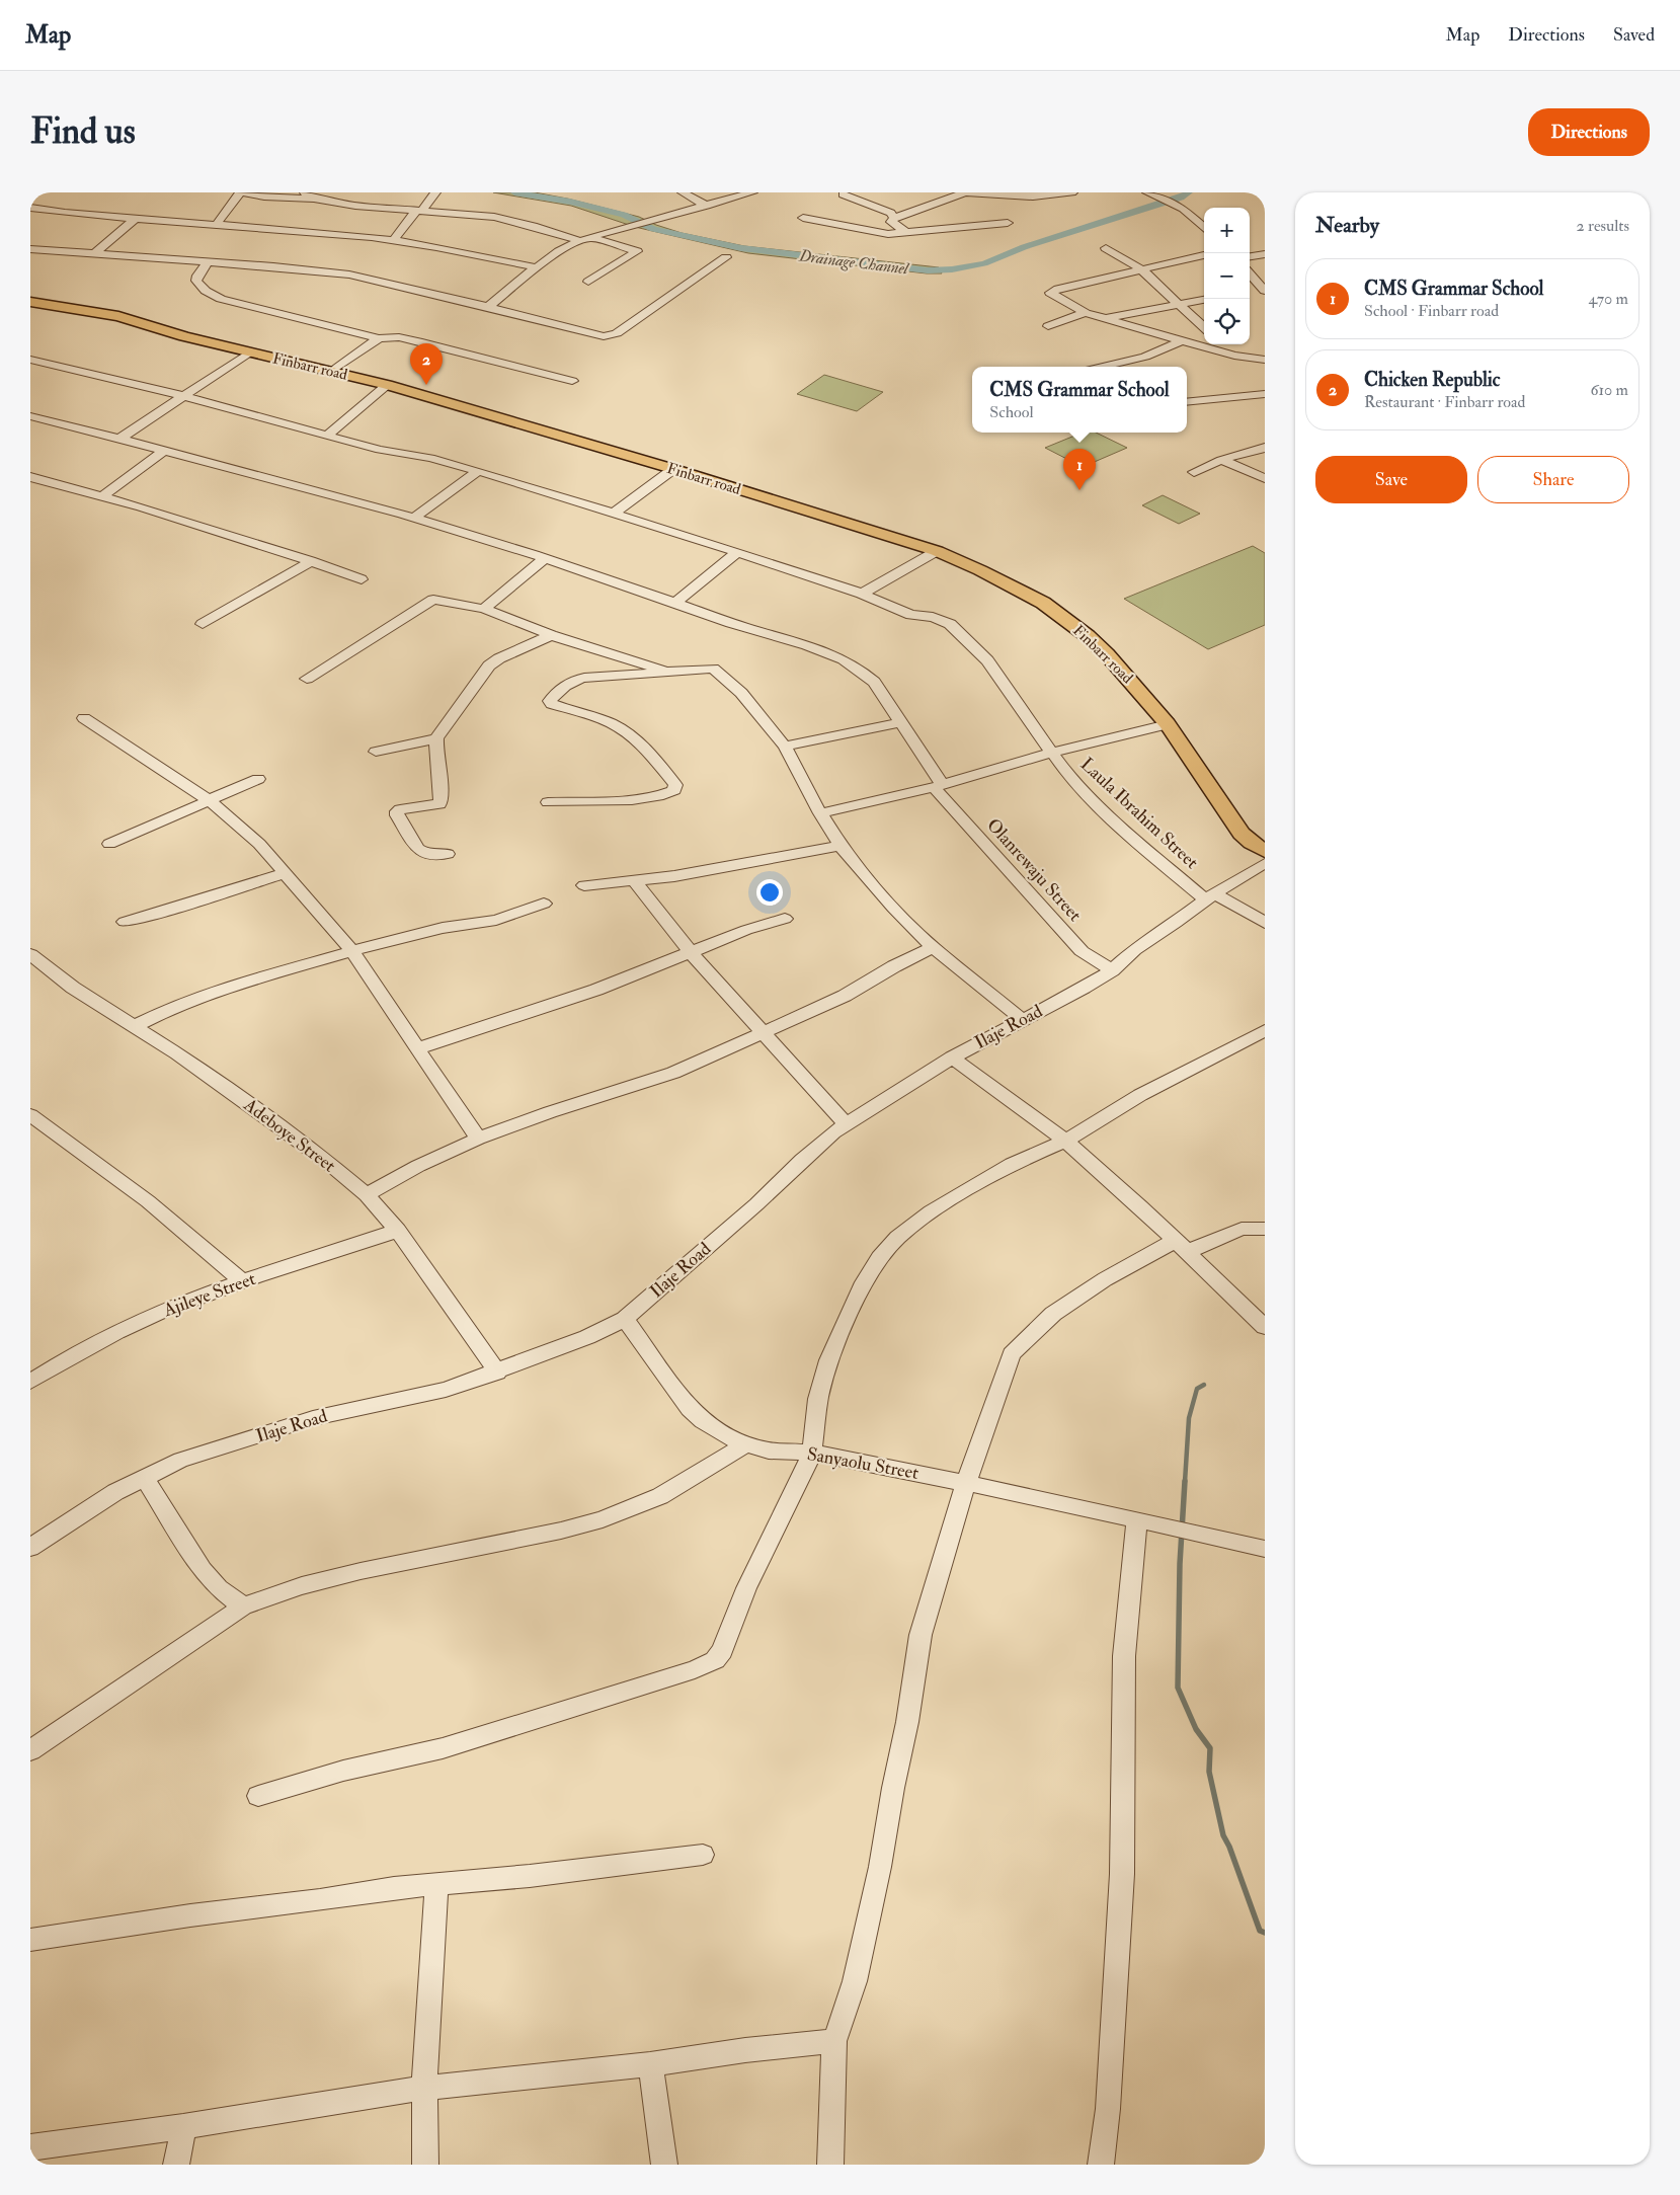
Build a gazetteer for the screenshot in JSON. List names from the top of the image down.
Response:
{
  "streets": {
    "main road": ["Finbarr road"],
    "street": [
      "Laula Ibrahim Street",
      "Olanrewaju Street",
      "Ilaje Road",
      "Adeboye Street",
      "Ajileye Street",
      "Sanyaolu Street"
    ]
  },
  "crossings": [
    ["Laula Ibrahim Street", "Ilaje Road"],
    ["Olanrewaju Street", "Ilaje Road"],
    ["Ilaje Road", "Adeboye Street"],
    ["Ilaje Road", "Sanyaolu Street"],
    ["Adeboye Street", "Ajileye Street"]
  ],
  "water": ["Drainage Channel"],
  "page": {
    "header": "Map",
    "nav": ["Map", "Directions", "Saved"],
    "buttons": [
      "Directions",
      ["Save", "Share"]
    ],
    "title": "Find us",
    "heading": ["Nearby", "2 results"],
    "map_buttons": ["+", "−"],
    "list": [
      {
        "mark": "1",
        "name": "CMS Grammar School",
        "note": "School · Finbarr road",
        "value": "470 m"
      },
      {
        "mark": "2",
        "name": "Chicken Republic",
        "note": "Restaurant · Finbarr road",
        "value": "610 m"
      }
    ],
    "pins": ["2", "1"],
    "popup": ["CMS Grammar School", "School"]
  }
}
